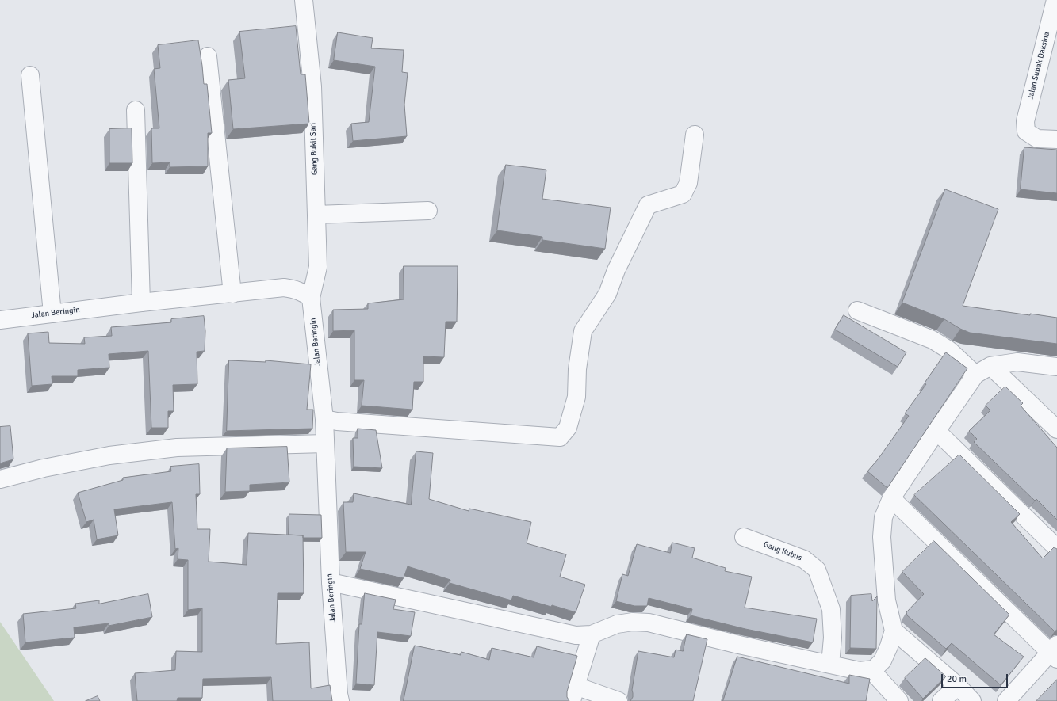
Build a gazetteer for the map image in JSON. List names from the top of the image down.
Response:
{
  "streets": {
    "street": [
      "Jalan Subak Daksina",
      "Gang Bukit Sari",
      "Jalan Beringin",
      "Gang Kubus"
    ]
  },
  "crossings": [
    ["Gang Bukit Sari", "Jalan Beringin"]
  ],
  "scale_bar": "20 m"
}
